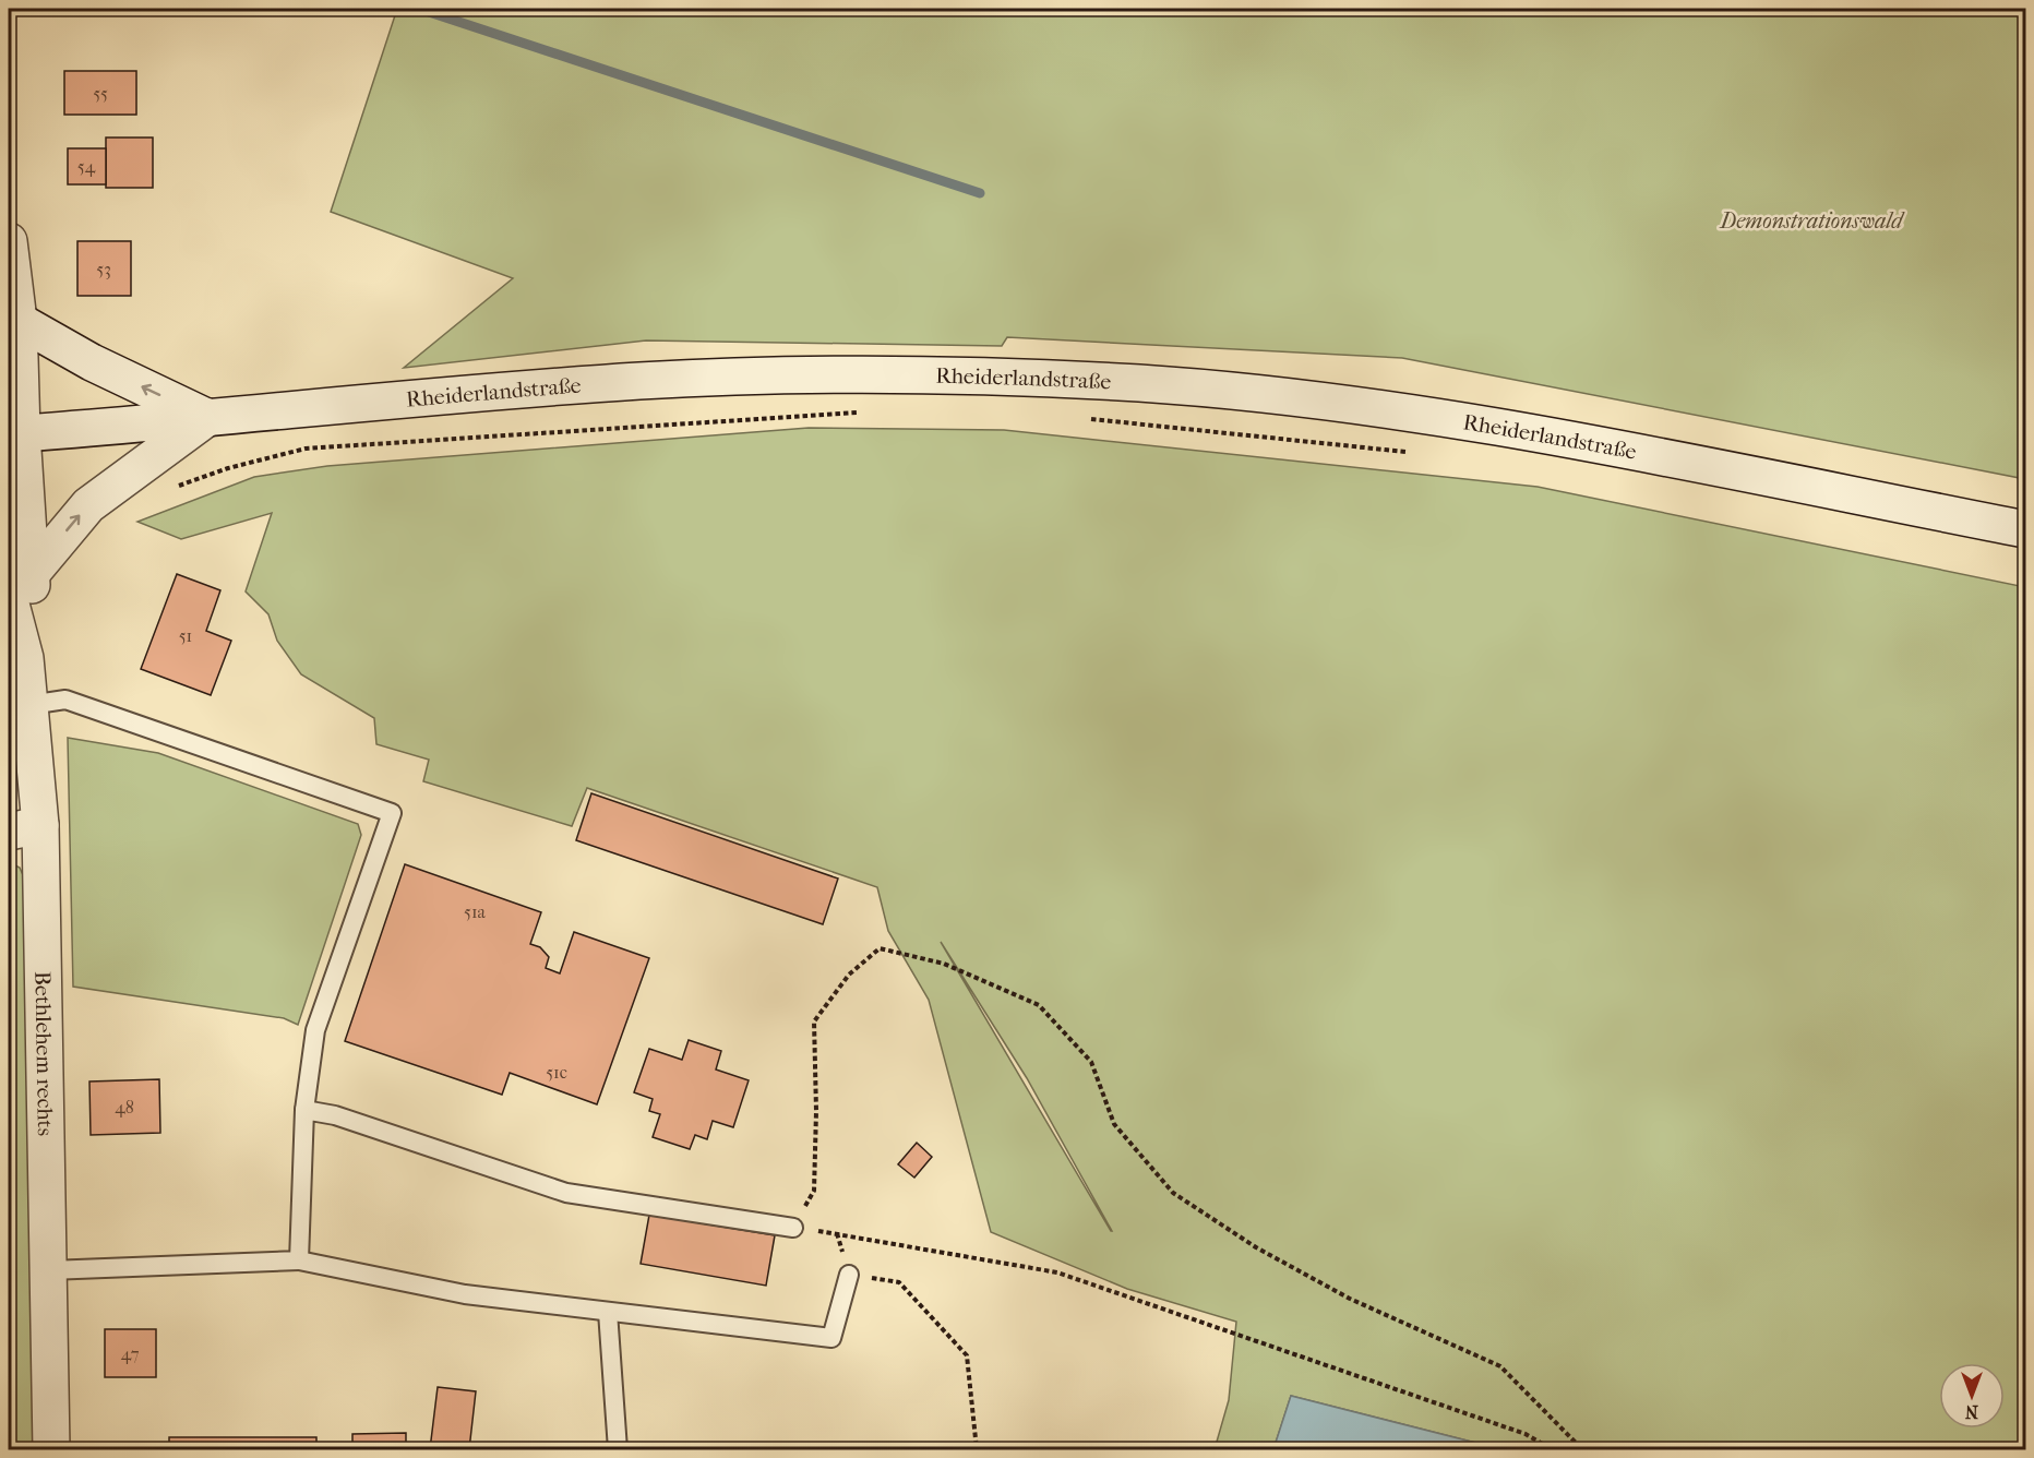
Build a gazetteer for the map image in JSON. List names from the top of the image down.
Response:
{
  "streets": {
    "main road": ["Rheiderlandstraße", "Bethlehem rechts"]
  },
  "crossings": [
    ["Rheiderlandstraße", "Bethlehem rechts"]
  ],
  "parks": ["Demonstrationswald"],
  "house_numbers": [
    "55",
    "54",
    "53",
    "51",
    "51a",
    "51c",
    "48",
    "47"
  ],
  "north": "bottom"
}
